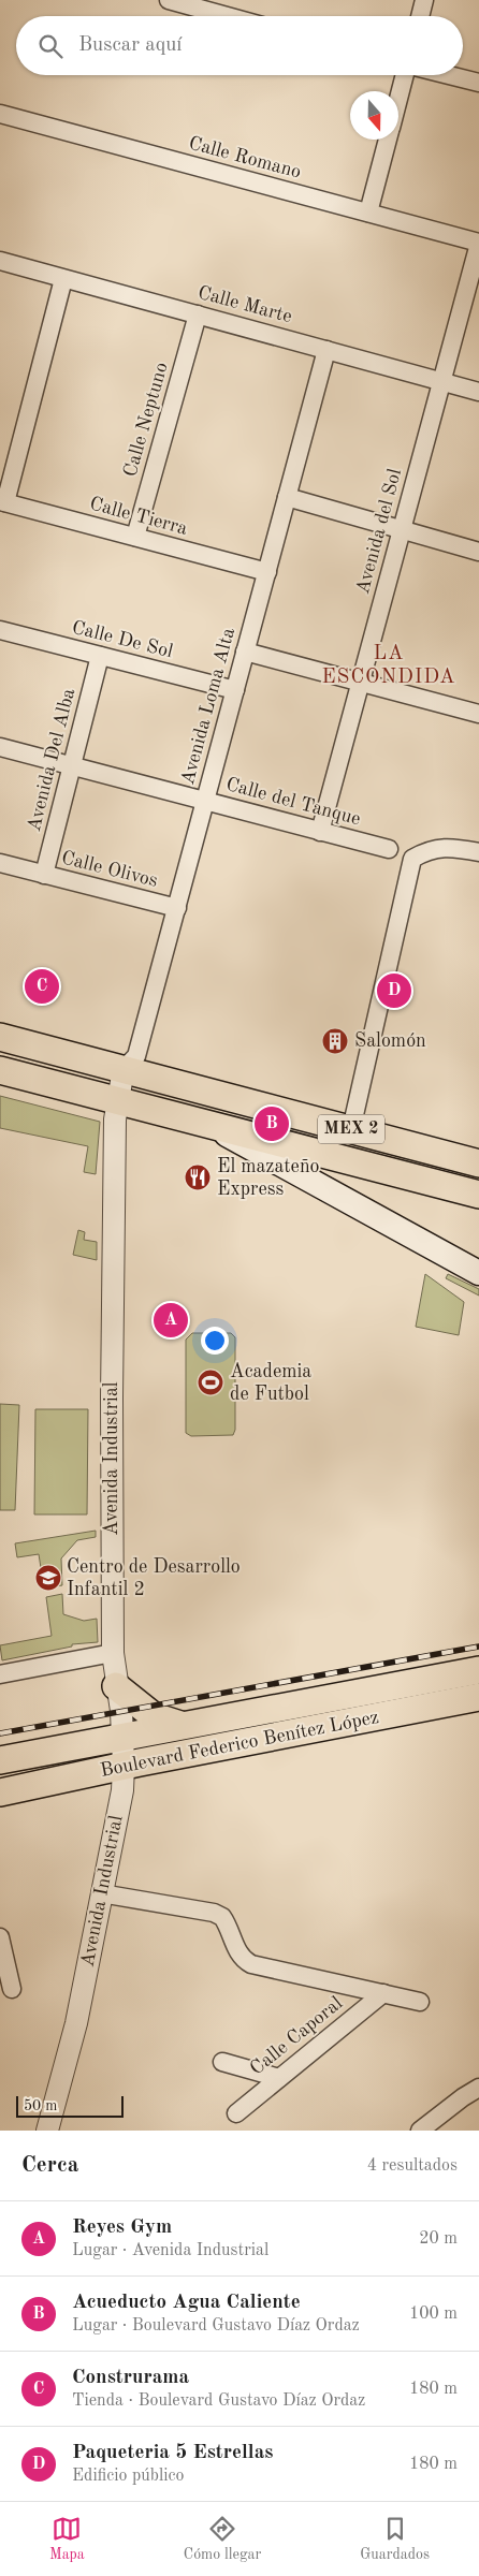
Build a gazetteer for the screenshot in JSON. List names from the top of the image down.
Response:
{
  "streets": {
    "main road": ["MEX 2", "Boulevard Federico Benítez López"],
    "street": [
      "Calle Romano",
      "Calle Marte",
      "Calle Neptuno",
      "Calle Tierra",
      "Avenida del Sol",
      "Calle De Sol",
      "Avenida Loma Alta",
      "Avenida Del Alba",
      "Calle del Tanque",
      "Calle Olivos",
      "Avenida Industrial",
      "Calle Caporal"
    ]
  },
  "crossings": [
    ["Calle Romano", "Avenida del Sol"],
    ["Calle Marte", "Calle Neptuno"],
    ["Calle Marte", "Avenida del Sol"],
    ["Calle Marte", "Avenida Loma Alta"],
    ["Calle Neptuno", "Calle Tierra"],
    ["Calle Tierra", "Avenida Loma Alta"],
    ["Avenida del Sol", "Calle del Tanque"],
    ["Calle De Sol", "Avenida Loma Alta"],
    ["Calle De Sol", "Avenida Del Alba"],
    ["Avenida Loma Alta", "Calle del Tanque"],
    ["Avenida Loma Alta", "Calle Olivos"],
    ["Avenida Loma Alta", "MEX 2"],
    ["Avenida Loma Alta", "Avenida Industrial"],
    ["Avenida Del Alba", "Calle del Tanque"],
    ["Avenida Del Alba", "Calle Olivos"],
    ["MEX 2", "Avenida Industrial"],
    ["Avenida Industrial", "Boulevard Federico Benítez López"]
  ],
  "districts": ["LA ESCONDIDA"],
  "places": {
    "building": ["Salomón"],
    "restaurant": ["El mazateño Express"],
    "sports": ["Academia de Futbol"],
    "school or university": ["Centro de Desarrollo Infantil 2"]
  },
  "scale_bar": "50 m",
  "north": "bottom",
  "page": {
    "search": "Buscar aquí",
    "pins": [
      "C",
      "D",
      "B",
      "A"
    ],
    "scale": "50 m",
    "heading": ["Cerca", "4 resultados"],
    "list": [
      {
        "mark": "A",
        "name": "Reyes Gym",
        "note": "Lugar · Avenida Industrial",
        "value": "20 m"
      },
      {
        "mark": "B",
        "name": "Acueducto Agua Caliente",
        "note": "Lugar · Boulevard Gustavo Díaz Ordaz",
        "value": "100 m"
      },
      {
        "mark": "C",
        "name": "Construrama",
        "note": "Tienda · Boulevard Gustavo Díaz Ordaz",
        "value": "180 m"
      },
      {
        "mark": "D",
        "name": "Paqueteria 5 Estrellas",
        "note": "Edificio público",
        "value": "180 m"
      }
    ],
    "nav": ["Mapa", "Cómo llegar", "Guardados"]
  }
}
